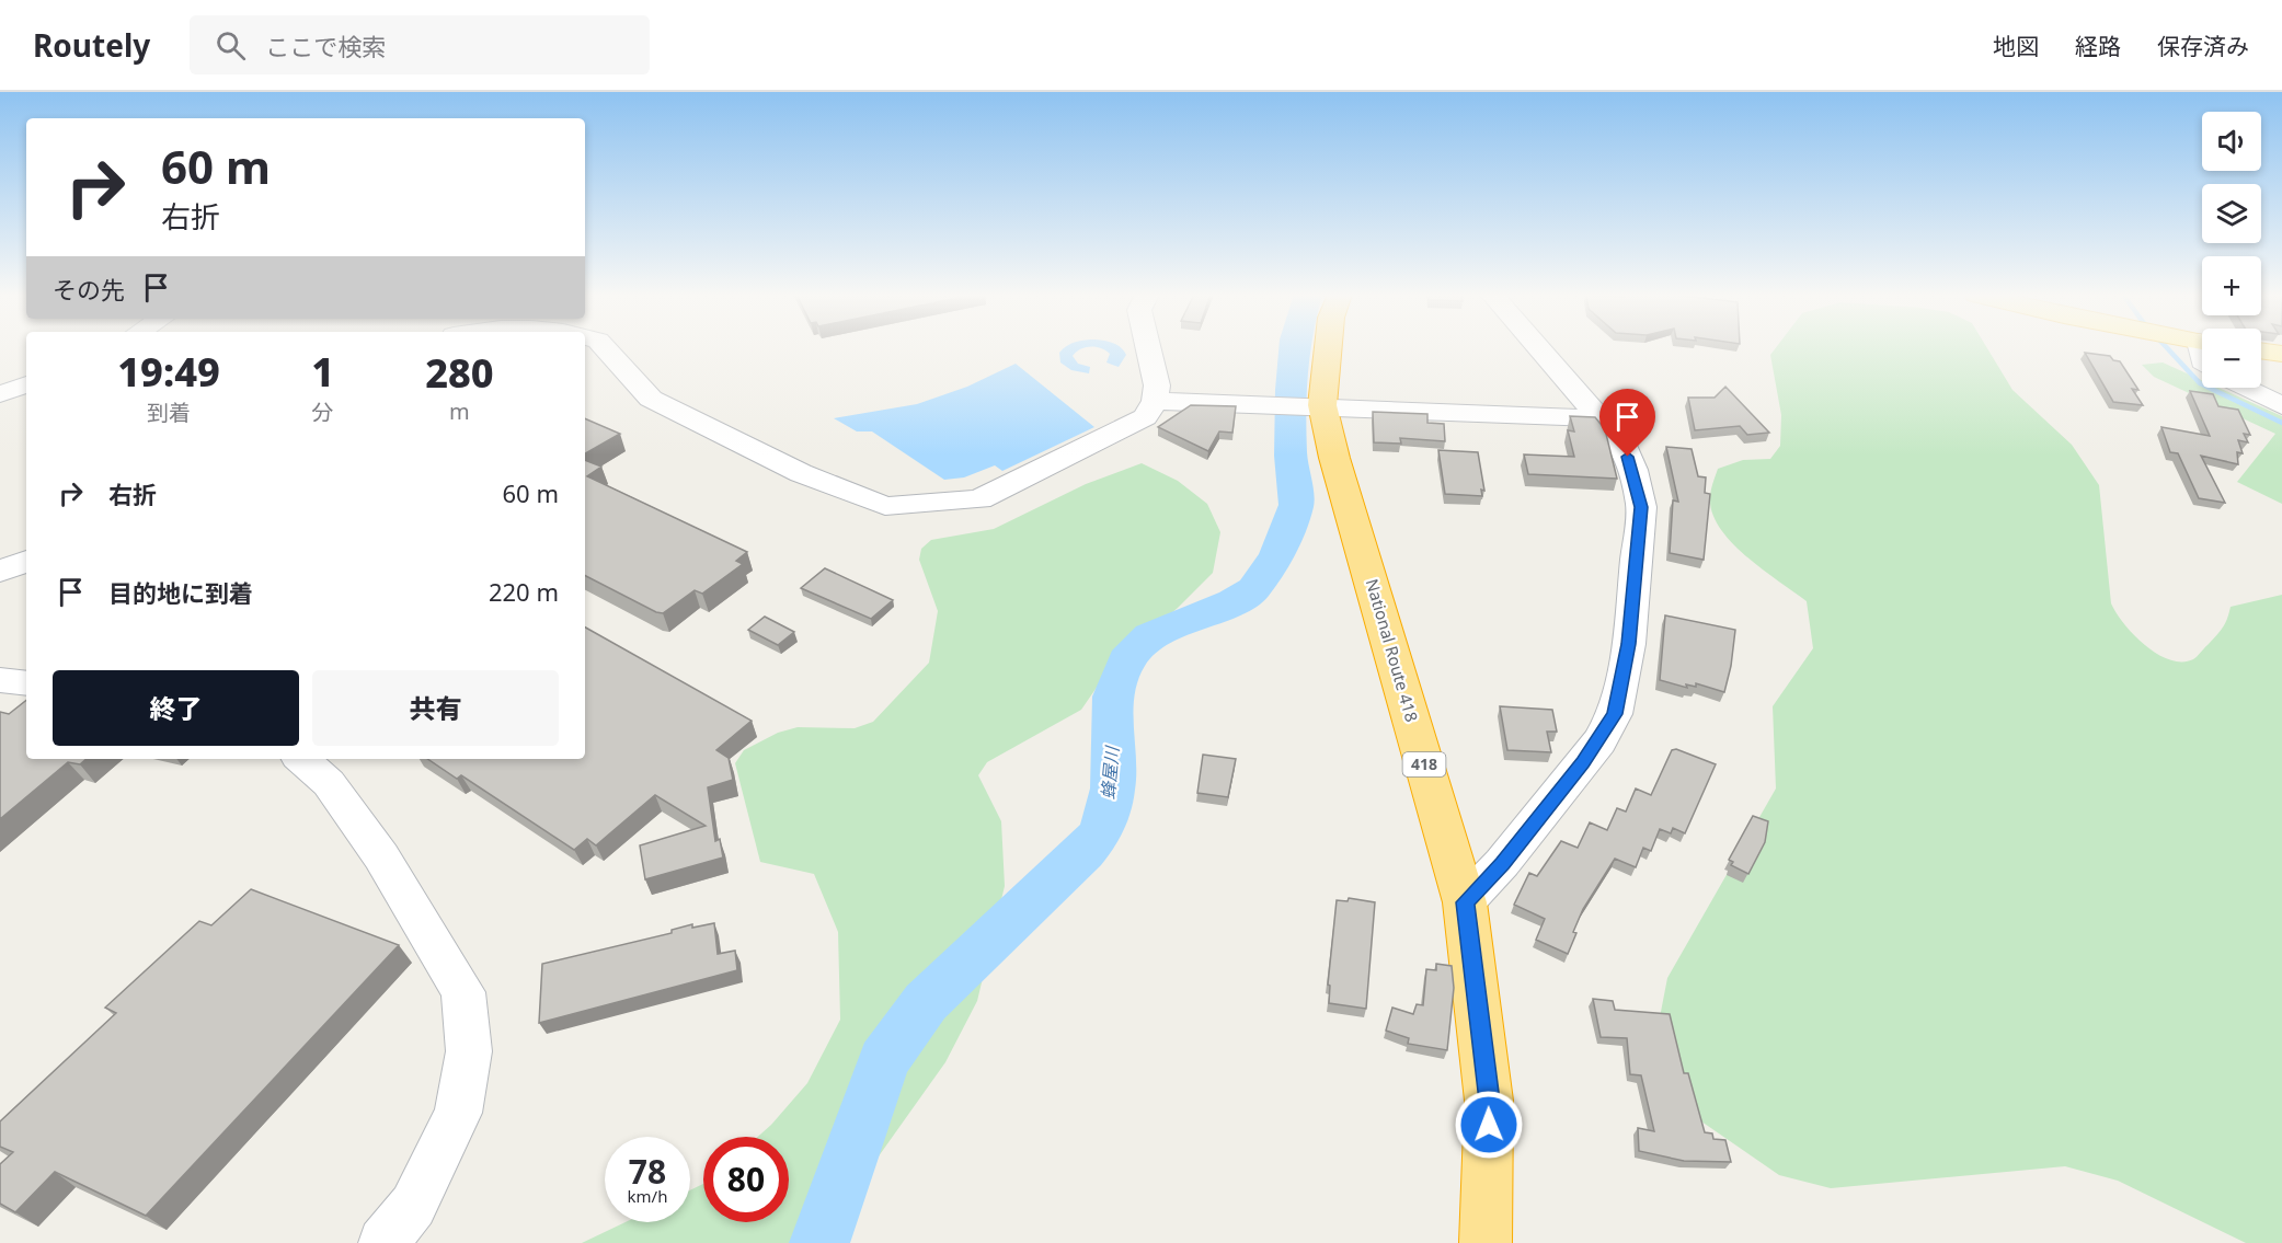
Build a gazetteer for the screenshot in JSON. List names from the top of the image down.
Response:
{
  "streets": {
    "highway": ["National Route 418", "418"]
  },
  "water": ["蜂屋川"],
  "page": {
    "header": "Routely",
    "search": "ここで検索",
    "nav": ["地図", "経路", "保存済み"],
    "map_buttons": ["+", "−"],
    "turn": ["60 m", "右折"],
    "then": "その先",
    "eta": [
      "19:49",
      "到着",
      "1",
      "分",
      "280",
      "m"
    ],
    "list": [
      {
        "name": "右折",
        "value": "60 m"
      },
      {
        "name": "目的地に到着",
        "value": "220 m"
      }
    ],
    "buttons": ["終了", "共有"],
    "speed": "78 km/h",
    "limit": "80"
  }
}
